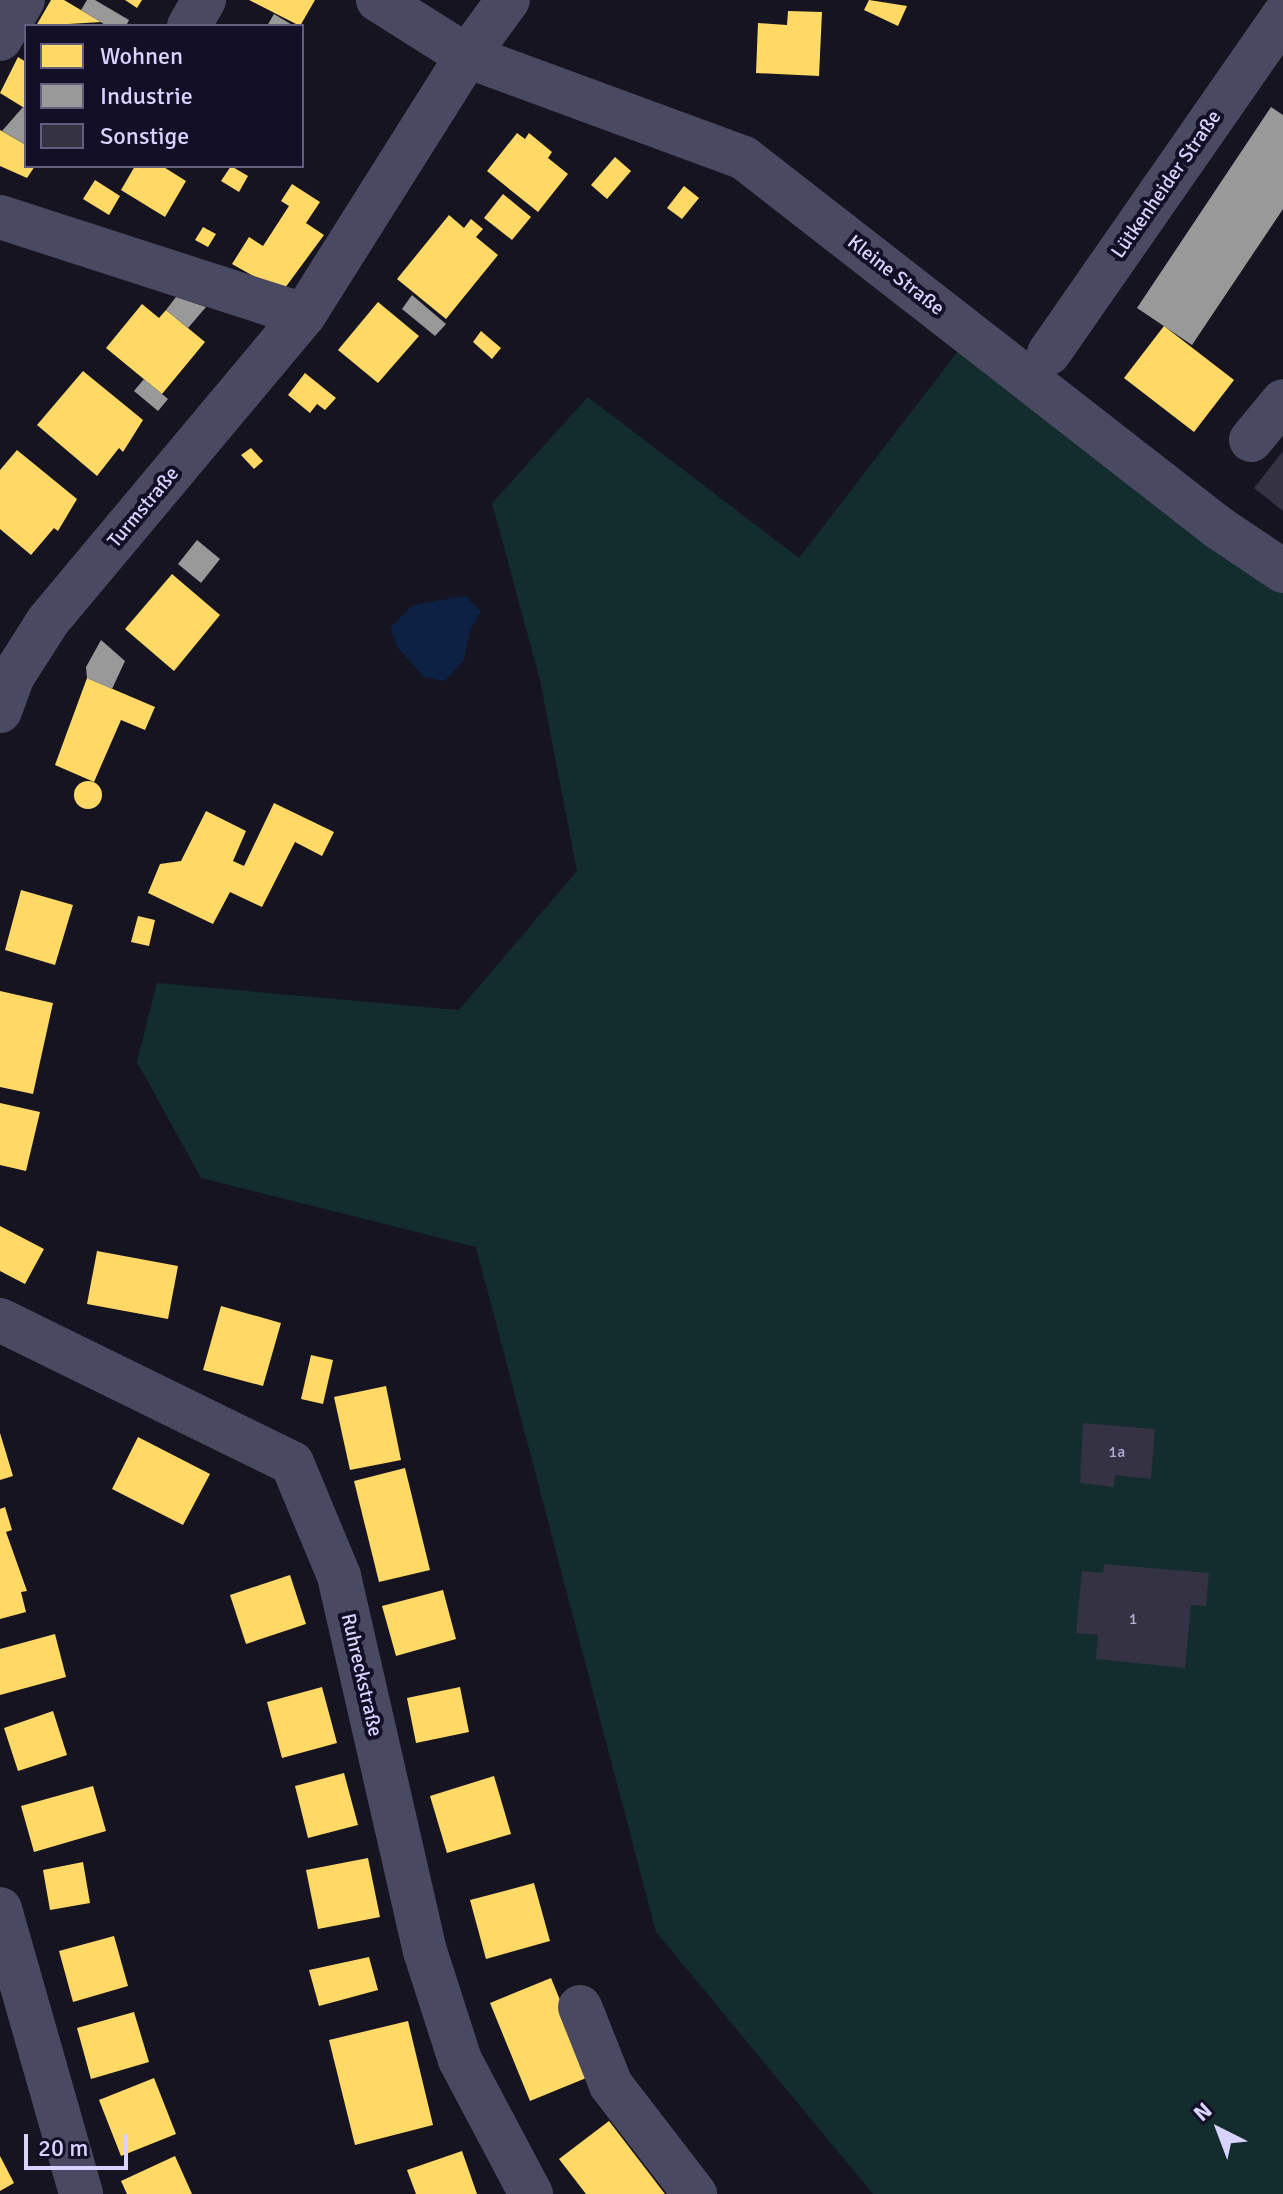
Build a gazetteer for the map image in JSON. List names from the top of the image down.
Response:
{
  "streets": {
    "street": [
      "Lütkenheider Straße",
      "Kleine Straße",
      "Turmstraße",
      "Ruhreckstraße"
    ]
  },
  "crossings": [
    ["Kleine Straße", "Turmstraße"]
  ],
  "house_numbers": ["1a", "1"],
  "legend": ["Wohnen", "Industrie", "Sonstige"],
  "scale_bar": "20 m",
  "north": "top left"
}
